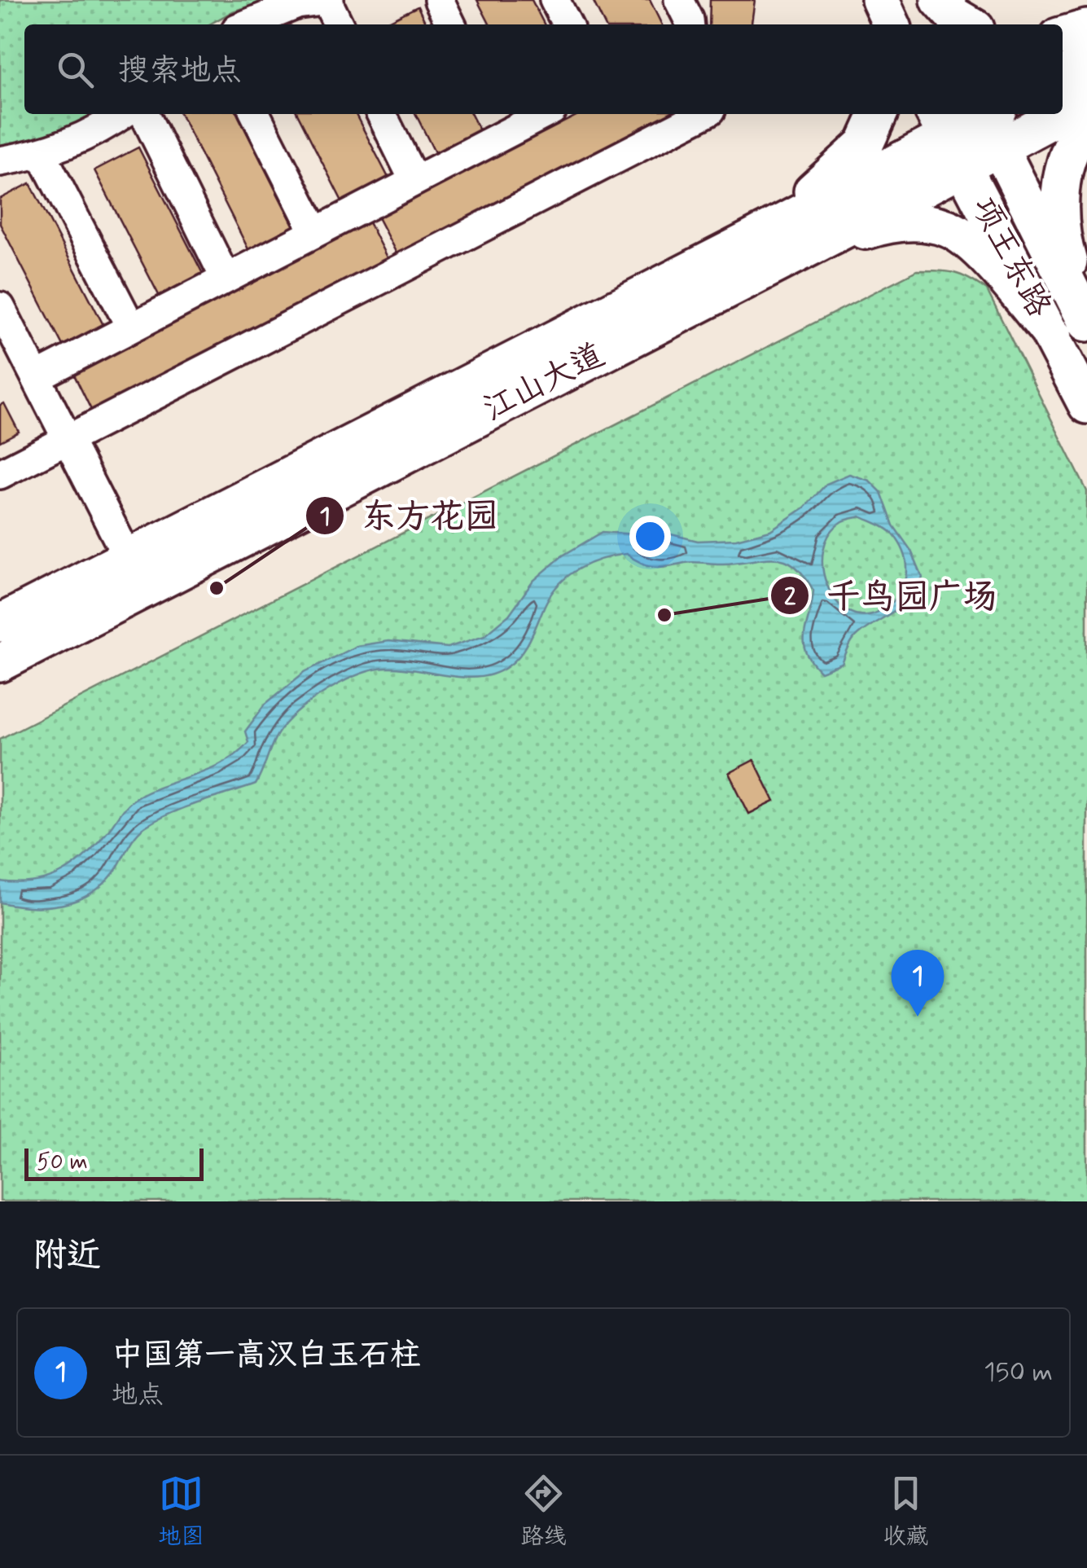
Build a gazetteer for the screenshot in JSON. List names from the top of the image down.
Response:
{
  "streets": {
    "main road": ["项王东路", "江山大道"]
  },
  "crossings": [
    ["项王东路", "江山大道"]
  ],
  "places": ["东方花园", "千鸟园广场"],
  "scale_bar": "50 m",
  "page": {
    "search": "搜索地点",
    "pins": "1",
    "scale": "50 m",
    "heading": "附近",
    "list": [
      {
        "mark": "1",
        "name": "中国第一高汉白玉石柱",
        "note": "地点",
        "value": "150 m"
      }
    ],
    "nav": ["地图", "路线", "收藏"]
  }
}
